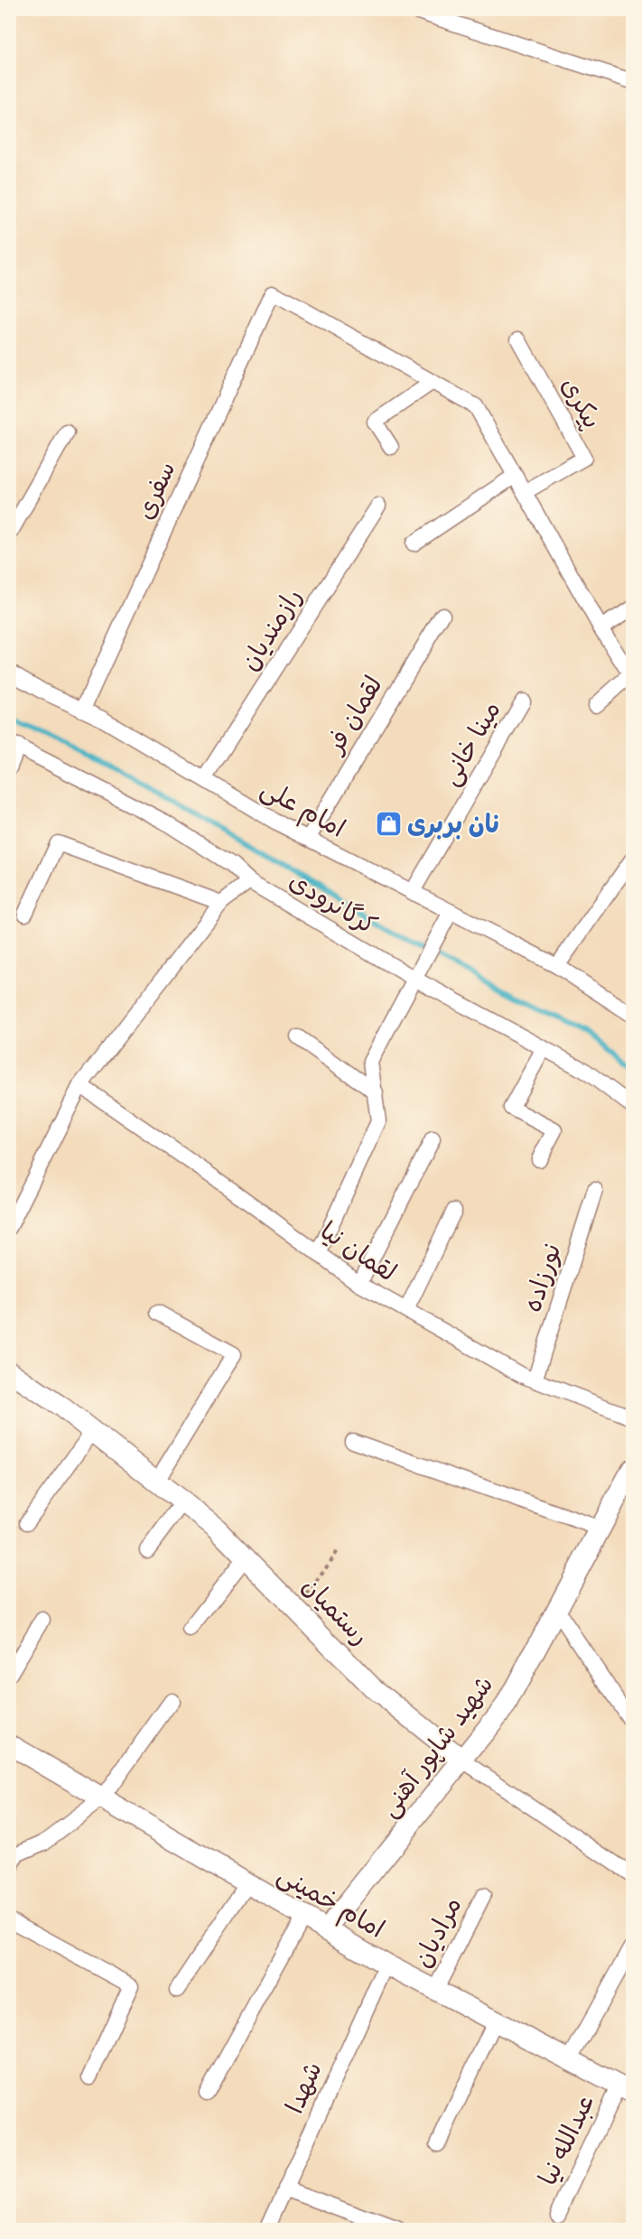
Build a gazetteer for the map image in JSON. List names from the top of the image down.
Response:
{
  "streets": {
    "street": [
      "پیکری",
      "سفری",
      "رازمندیان",
      "لقمان فر",
      "مینا خانی",
      "امام علی",
      "کرگانرودی",
      "لقمان نیا",
      "نورزاده",
      "رستمیان",
      "شهید شاپور آهنی",
      "امام خمینی",
      "مرادیان",
      "شهدا",
      "عبدالله نیا"
    ]
  },
  "crossings": [
    ["سفری", "امام علی"],
    ["رازمندیان", "امام علی"],
    ["لقمان فر", "امام علی"],
    ["مینا خانی", "امام علی"],
    ["لقمان نیا", "نورزاده"],
    ["رستمیان", "شهید شاپور آهنی"],
    ["شهید شاپور آهنی", "امام خمینی"],
    ["امام خمینی", "مرادیان"],
    ["امام خمینی", "شهدا"],
    ["امام خمینی", "عبدالله نیا"]
  ],
  "places": {
    "shop": ["نان بربری"]
  }
}
